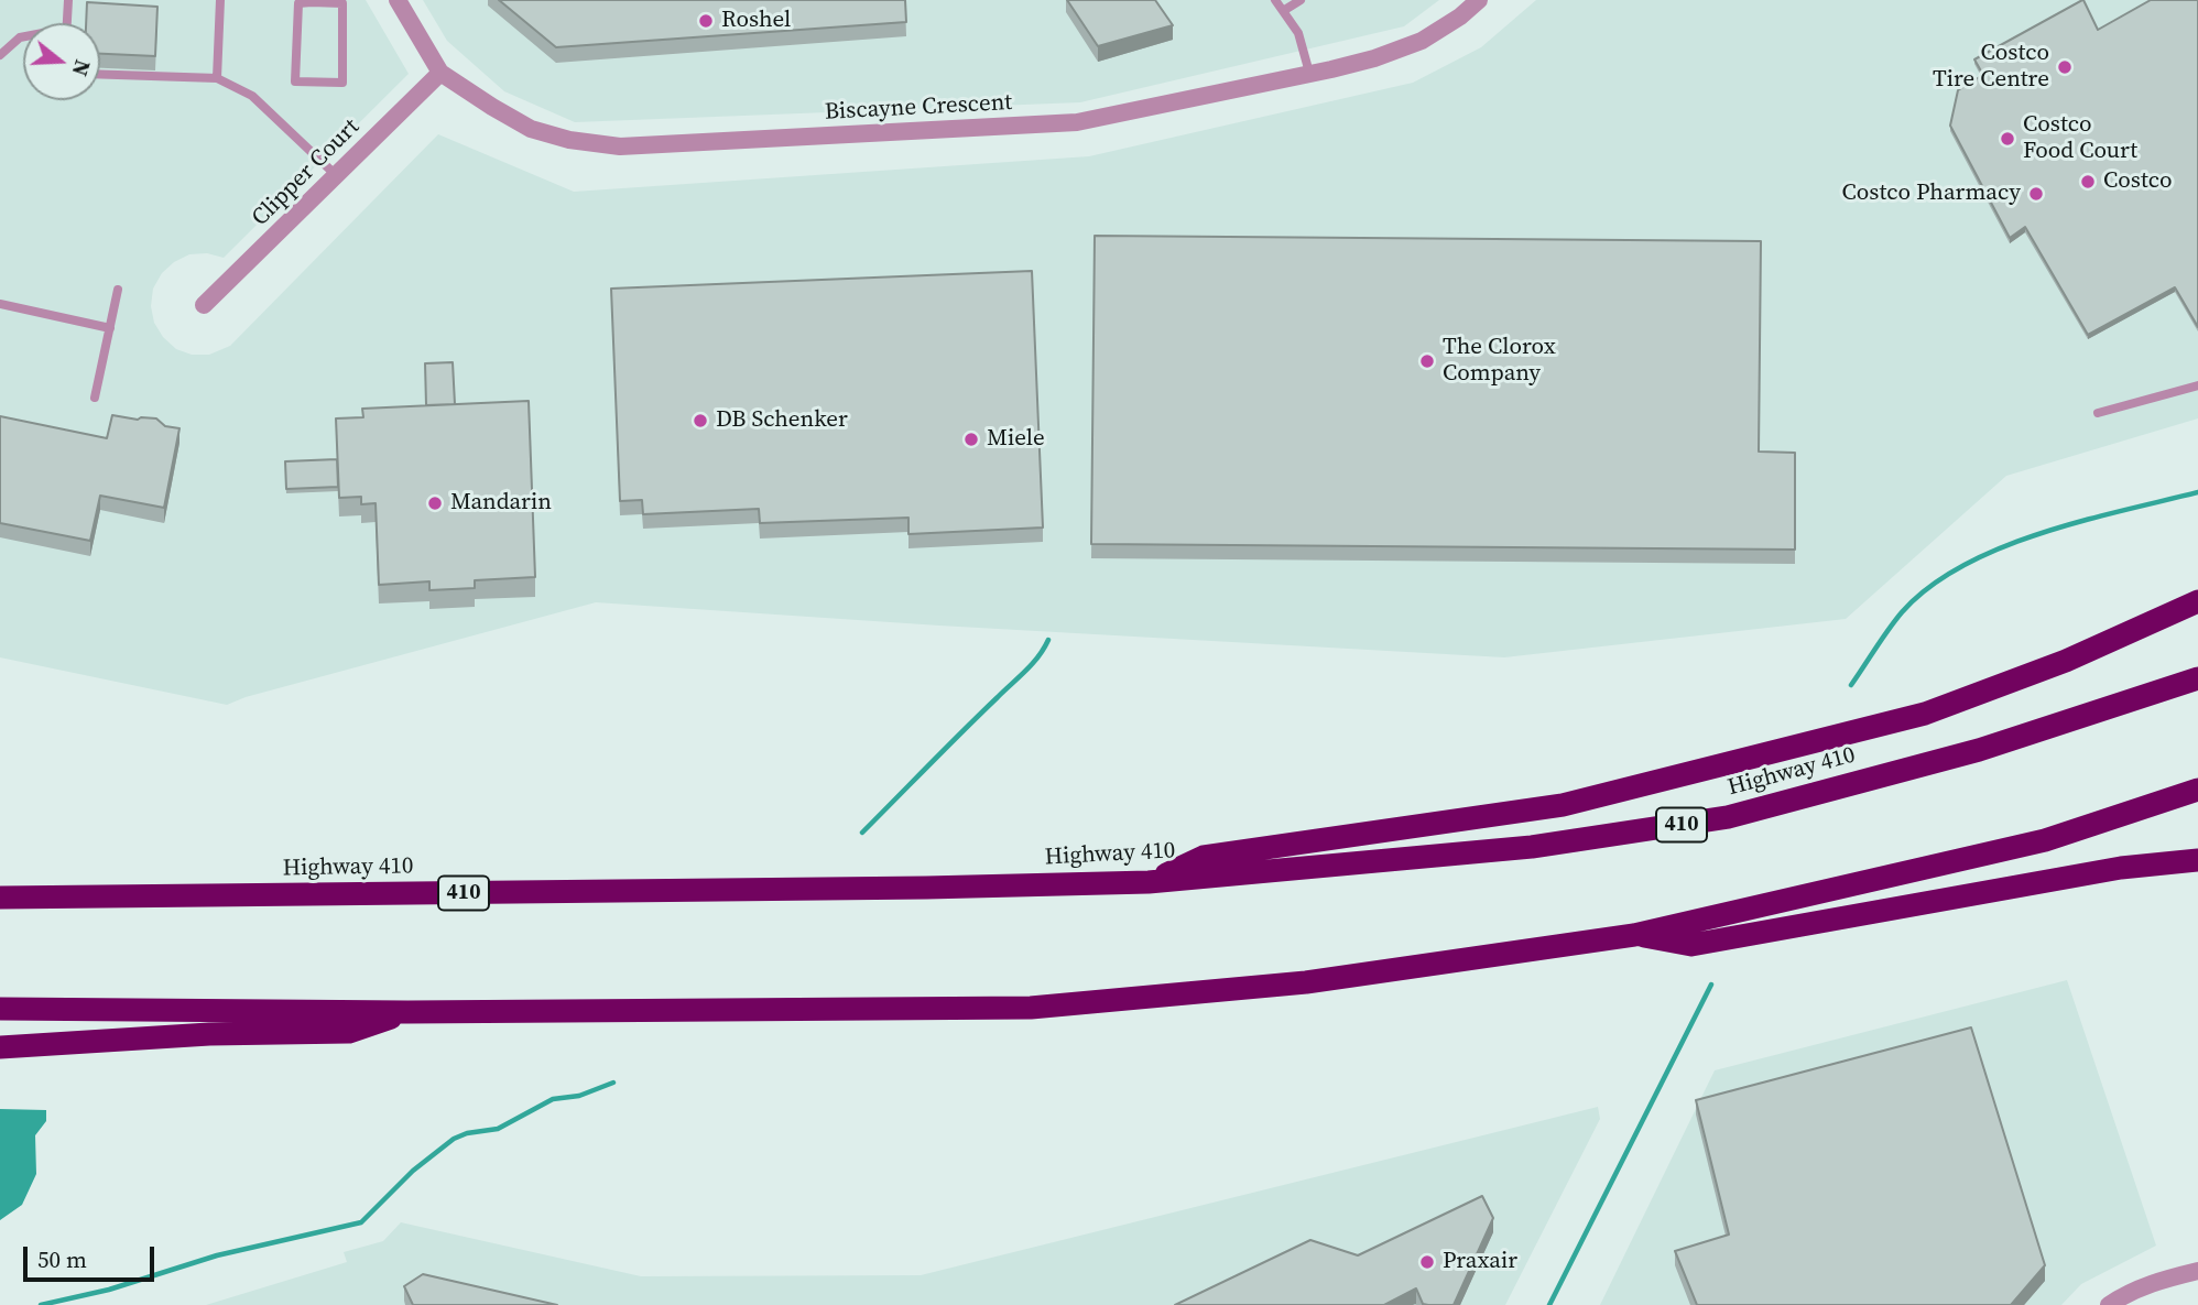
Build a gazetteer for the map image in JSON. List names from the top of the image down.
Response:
{
  "streets": {
    "highway": ["Highway 410", "410"],
    "street": ["Biscayne Crescent", "Clipper Court"]
  },
  "crossings": [
    ["Biscayne Crescent", "Clipper Court"]
  ],
  "places": [
    "Roshel",
    "Costco Tire Centre",
    "Costco Food Court",
    "Costco",
    "Costco Pharmacy",
    "The Clorox Company",
    "DB Schenker",
    "Miele",
    "Mandarin",
    "Praxair"
  ],
  "scale_bar": "50 m",
  "north": "right"
}
